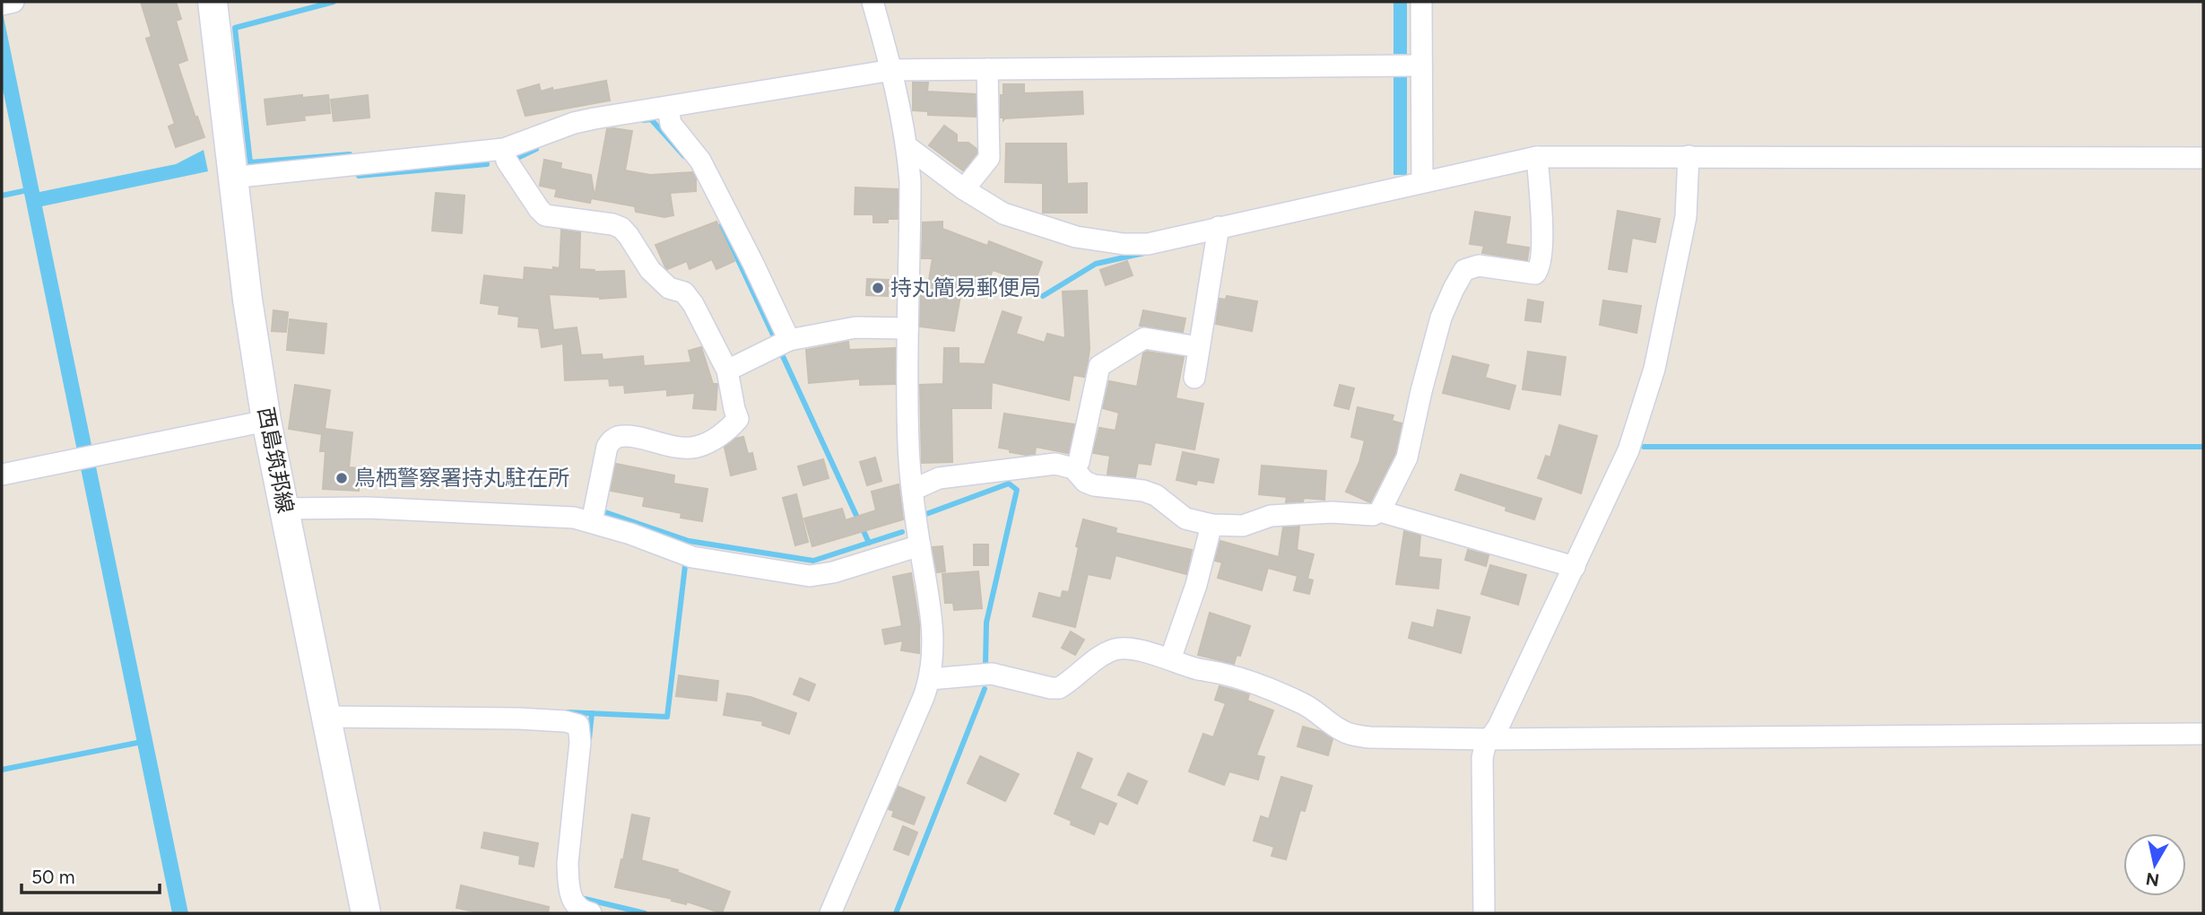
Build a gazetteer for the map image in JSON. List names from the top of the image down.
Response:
{
  "streets": {
    "main road": ["西島筑邦線"]
  },
  "places": ["持丸簡易郵便局", "鳥栖警察署持丸駐在所"],
  "scale_bar": "50 m",
  "north": "bottom"
}
